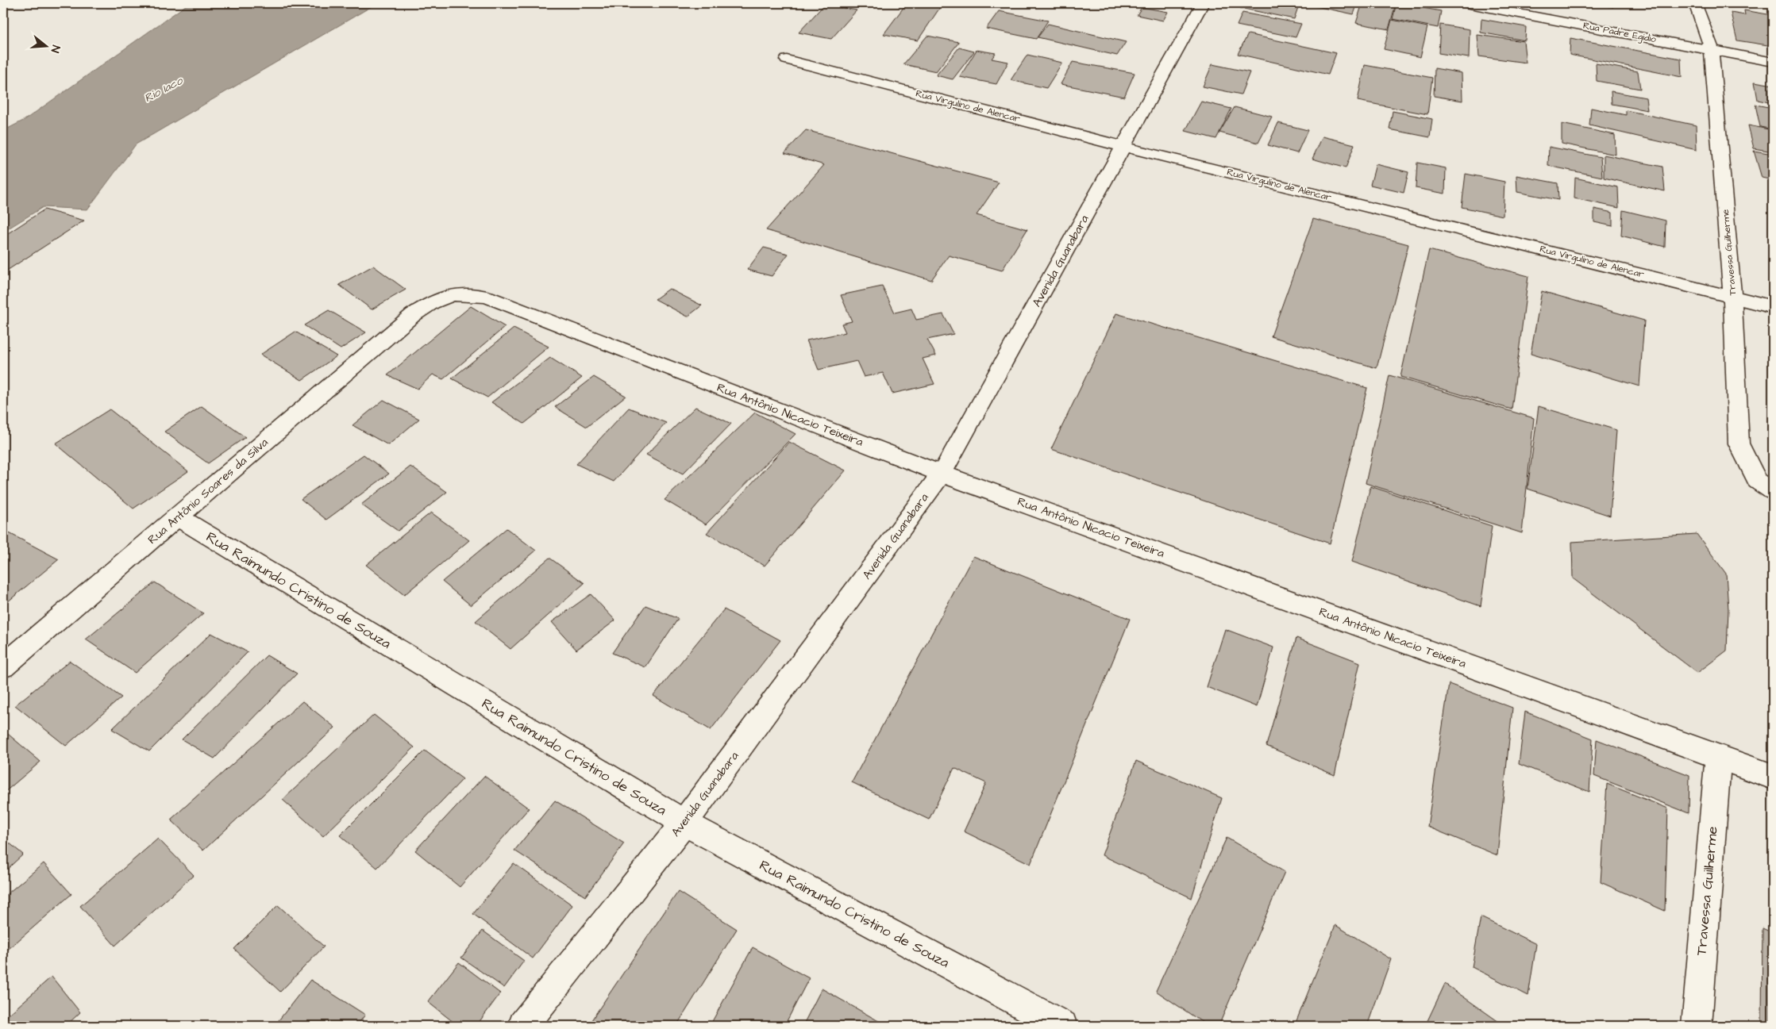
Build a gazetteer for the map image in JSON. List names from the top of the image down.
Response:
{
  "streets": {
    "street": [
      "Rua Padre Egidio",
      "Rua Virgulino de Alencar",
      "Travessa Guilherme",
      "Avenida Guanabara",
      "Rua Antônio Nicacio Teixeira",
      "Rua Antônio Soares da Silva",
      "Rua Raimundo Cristino de Souza"
    ]
  },
  "crossings": [
    ["Rua Padre Egidio", "Travessa Guilherme"],
    ["Rua Virgulino de Alencar", "Travessa Guilherme"],
    ["Rua Virgulino de Alencar", "Avenida Guanabara"],
    ["Travessa Guilherme", "Rua Antônio Nicacio Teixeira"],
    ["Avenida Guanabara", "Rua Antônio Nicacio Teixeira"],
    ["Avenida Guanabara", "Rua Raimundo Cristino de Souza"],
    ["Rua Antônio Nicacio Teixeira", "Rua Antônio Soares da Silva"],
    ["Rua Antônio Soares da Silva", "Rua Raimundo Cristino de Souza"]
  ],
  "water": ["Rio Iaco"],
  "north": "right"
}
